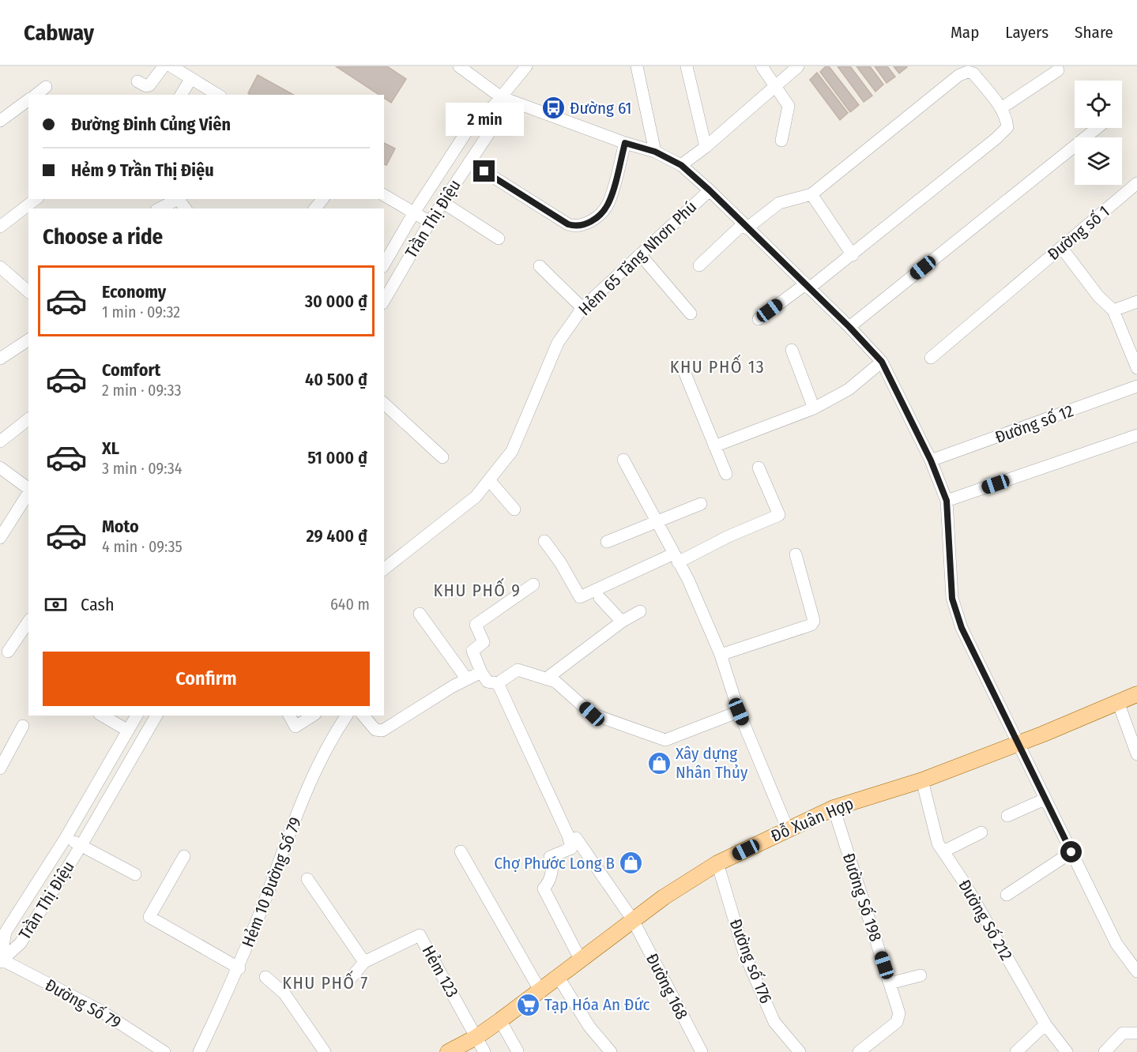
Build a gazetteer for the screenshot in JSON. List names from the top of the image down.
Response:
{
  "streets": {
    "main road": ["Đỗ Xuân Hợp"],
    "street": [
      "Trần Thị Điệu",
      "Đường số 1",
      "Hẻm 65 Tăng Nhơn Phú",
      "Đường số 12",
      "Hẻm 10 Đường Số 79",
      "Đường Số 198",
      "Đường Số 212",
      "Đường số 176",
      "Hẻm 123",
      "Đường 168",
      "Đường Số 79"
    ]
  },
  "crossings": [
    ["Trần Thị Điệu", "Đường Số 79"],
    ["Đỗ Xuân Hợp", "Đường Số 198"],
    ["Đỗ Xuân Hợp", "Đường Số 212"],
    ["Đỗ Xuân Hợp", "Đường số 176"],
    ["Đỗ Xuân Hợp", "Hẻm 123"],
    ["Đỗ Xuân Hợp", "Đường 168"]
  ],
  "districts": ["KHU PHỐ 13", "KHU PHỐ 9", "KHU PHỐ 7"],
  "places": {
    "bus stop": ["Đường 61"],
    "shop": ["Xây dựng Nhân Thủy", "Chợ Phước Long B"],
    "supermarket": ["Tạp Hóa An Đức"]
  },
  "page": {
    "header": "Cabway",
    "nav": ["Map", "Layers", "Share"],
    "banner": ["Đường Đinh Củng Viên", "Hẻm 9 Trần Thị Điệu"],
    "bubble": "2 min",
    "heading": "Choose a ride",
    "list": [
      {
        "name": "Economy",
        "note": "1 min · 09:32",
        "value": "30 000 ₫"
      },
      {
        "name": "Comfort",
        "note": "2 min · 09:33",
        "value": "40 500 ₫"
      },
      {
        "name": "XL",
        "note": "3 min · 09:34",
        "value": "51 000 ₫"
      },
      {
        "name": "Moto",
        "note": "4 min · 09:35",
        "value": "29 400 ₫"
      }
    ],
    "pay": ["Cash", "640 m"],
    "buttons": "Confirm"
  }
}
